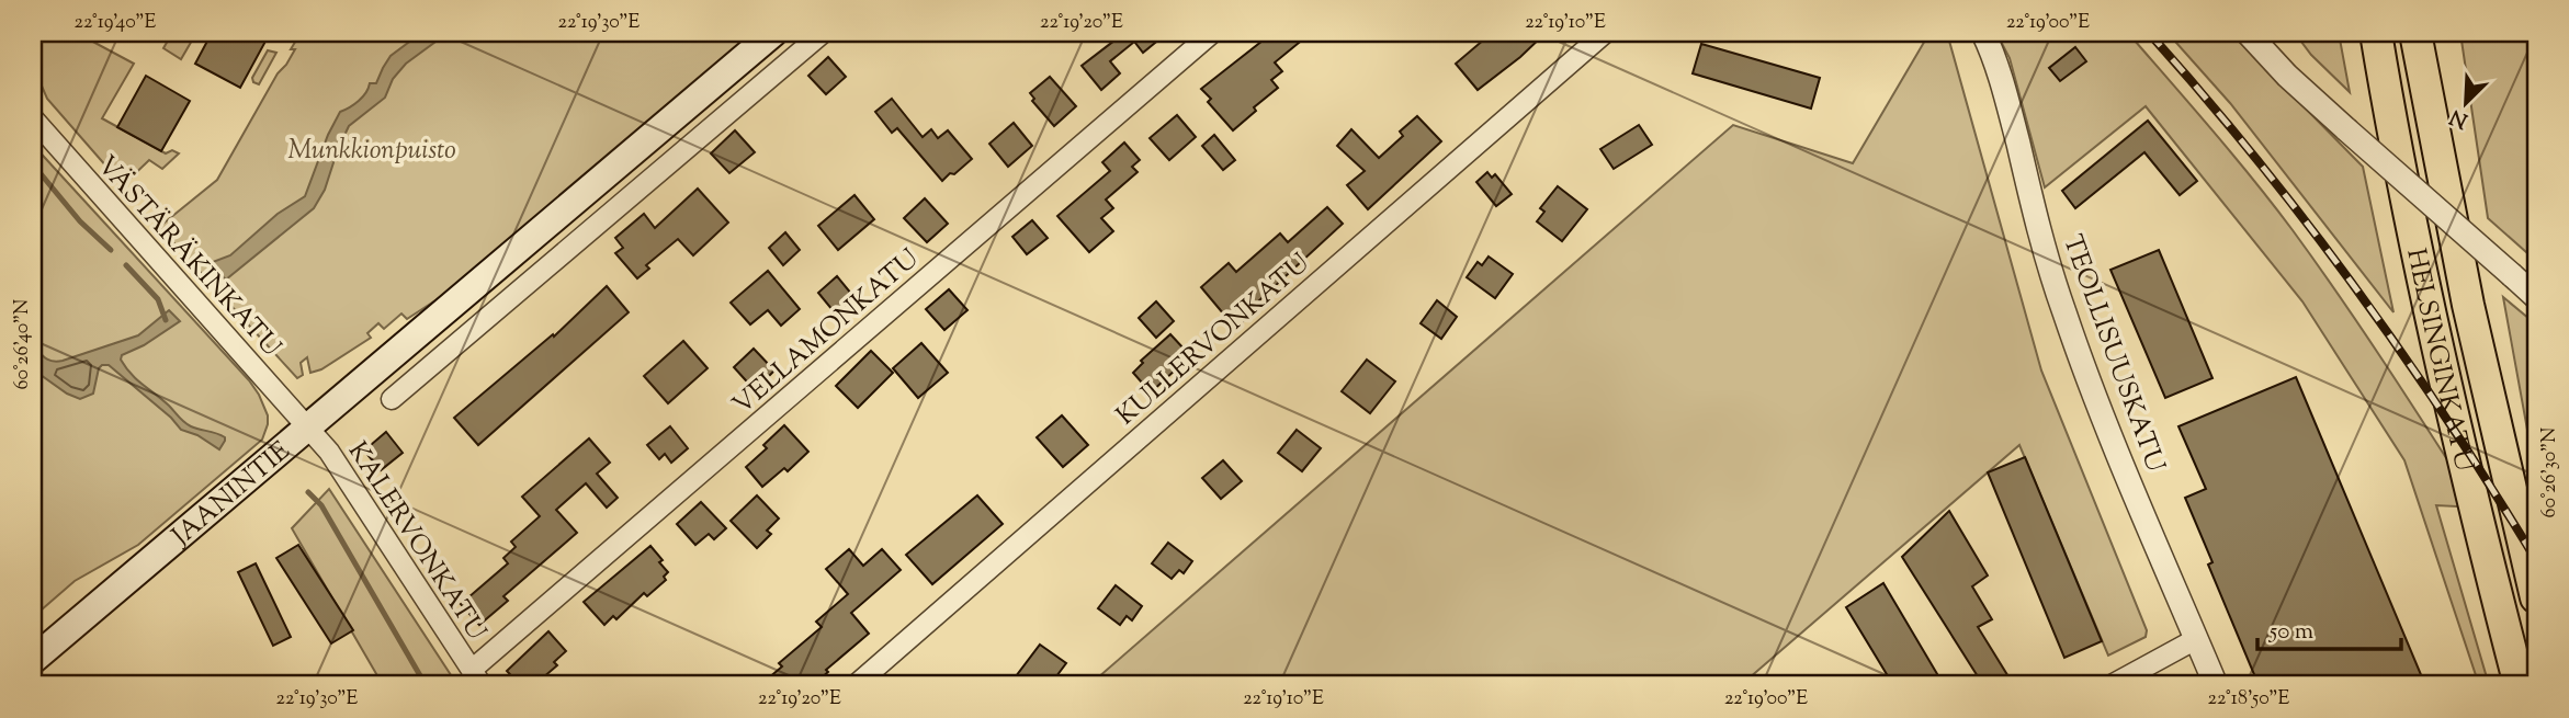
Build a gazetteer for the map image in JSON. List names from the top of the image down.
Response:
{
  "streets": {
    "highway": ["HELSINGINKATU"],
    "main road": ["JAANINTIE"],
    "street": [
      "VÄSTÄRÄKINKATU",
      "VELLAMONKATU",
      "KULLERVONKATU",
      "TEOLLISUUSKATU",
      "KALERVONKATU"
    ]
  },
  "crossings": [
    ["VÄSTÄRÄKINKATU", "JAANINTIE"],
    ["VÄSTÄRÄKINKATU", "KALERVONKATU"],
    ["VELLAMONKATU", "KALERVONKATU"],
    ["JAANINTIE", "KALERVONKATU"]
  ],
  "parks": ["Munkkionpuisto"],
  "scale_bar": "50 m",
  "north": "bottom left",
  "coordinates": [
    "22°19'40\"E",
    "22°19'30\"E",
    "22°19'20\"E",
    "22°19'10\"E",
    "22°19'00\"E",
    "60°26'40\"N",
    "60°26'30\"N",
    "22°18'50\"E"
  ]
}
